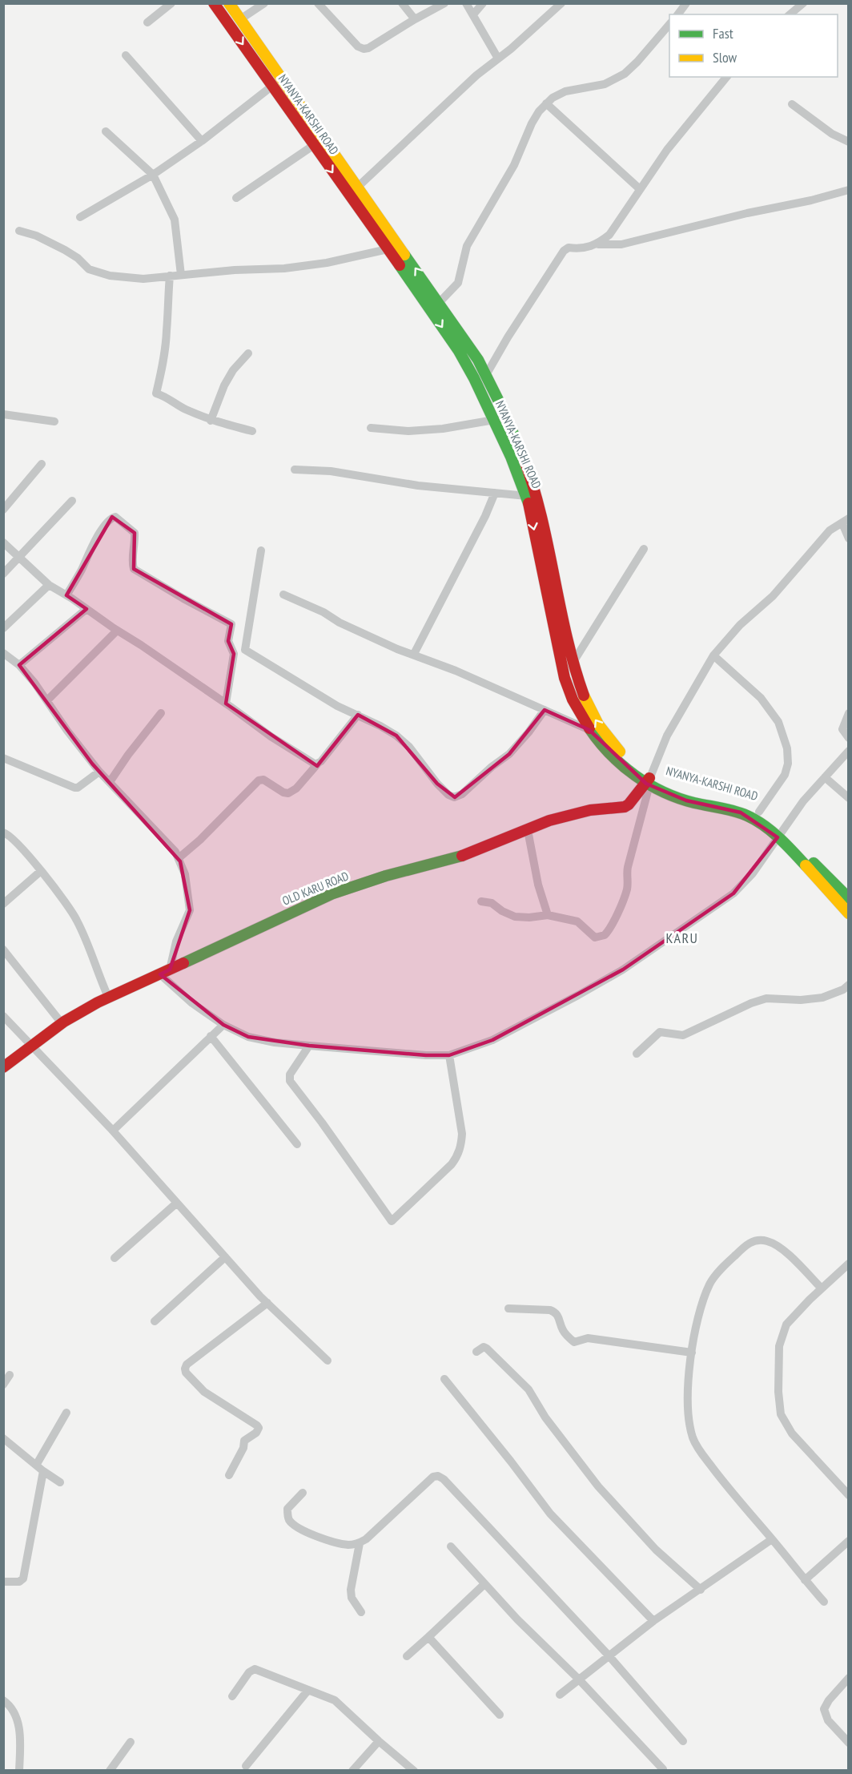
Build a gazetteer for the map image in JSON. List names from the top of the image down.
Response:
{
  "streets": {
    "main road": ["NYANYA-KARSHI ROAD", "OLD KARU ROAD"]
  },
  "crossings": [
    ["NYANYA-KARSHI ROAD", "OLD KARU ROAD"]
  ],
  "districts": ["KARU"],
  "legend": ["Fast", "Slow"]
}
